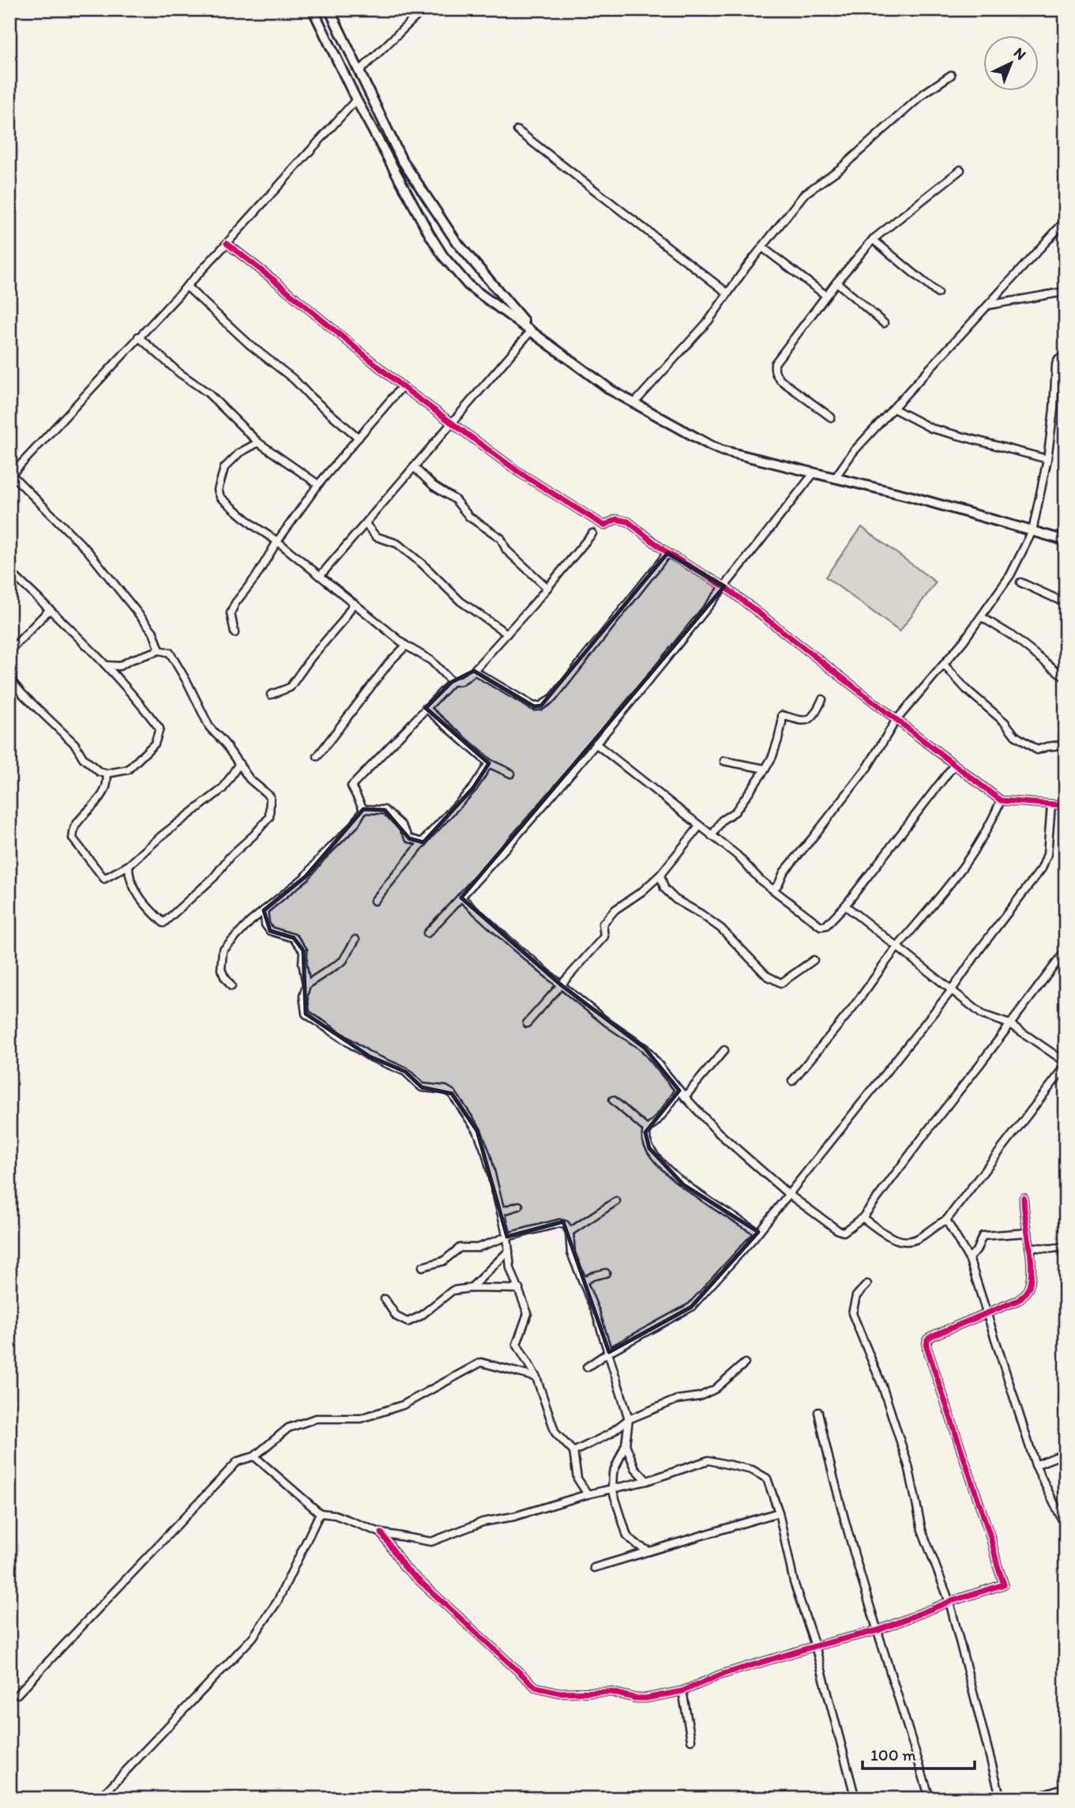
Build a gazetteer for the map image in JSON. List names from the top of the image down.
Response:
{
  "scale_bar": "100 m",
  "north": "top right"
}
